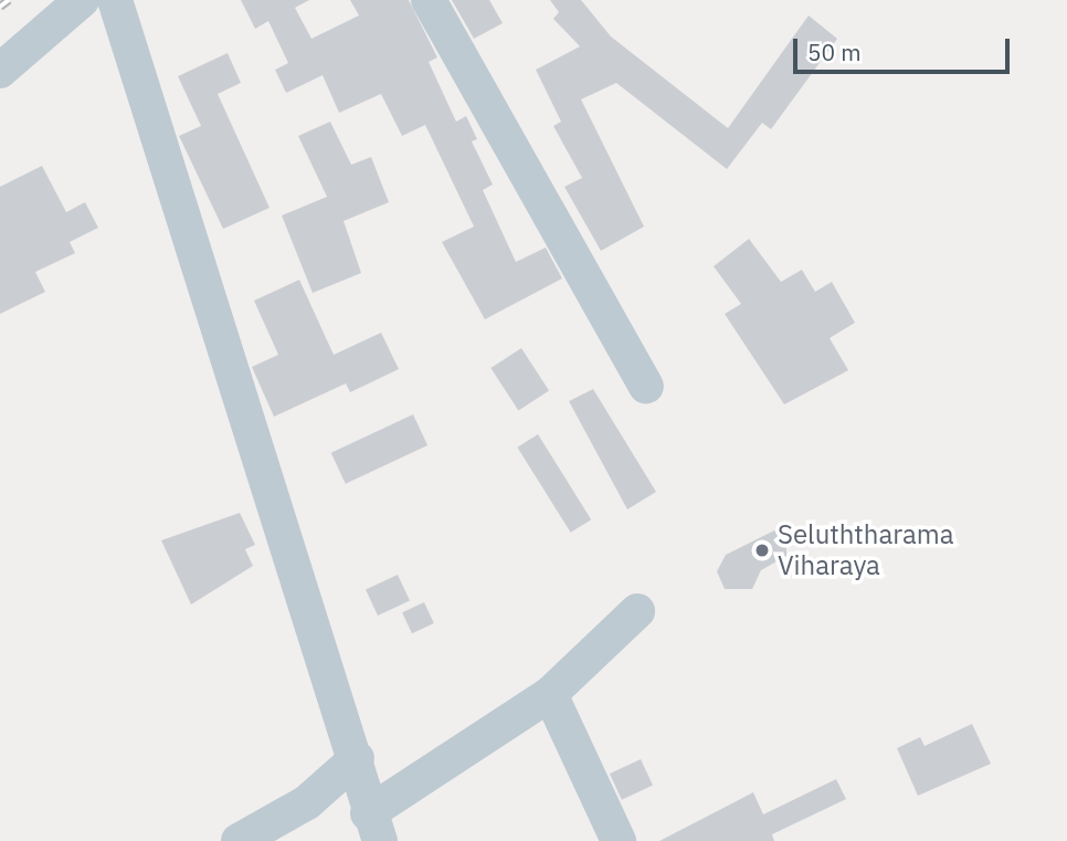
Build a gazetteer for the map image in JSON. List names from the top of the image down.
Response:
{
  "places": ["Seluththarama Viharaya"],
  "scale_bar": "50 m"
}
